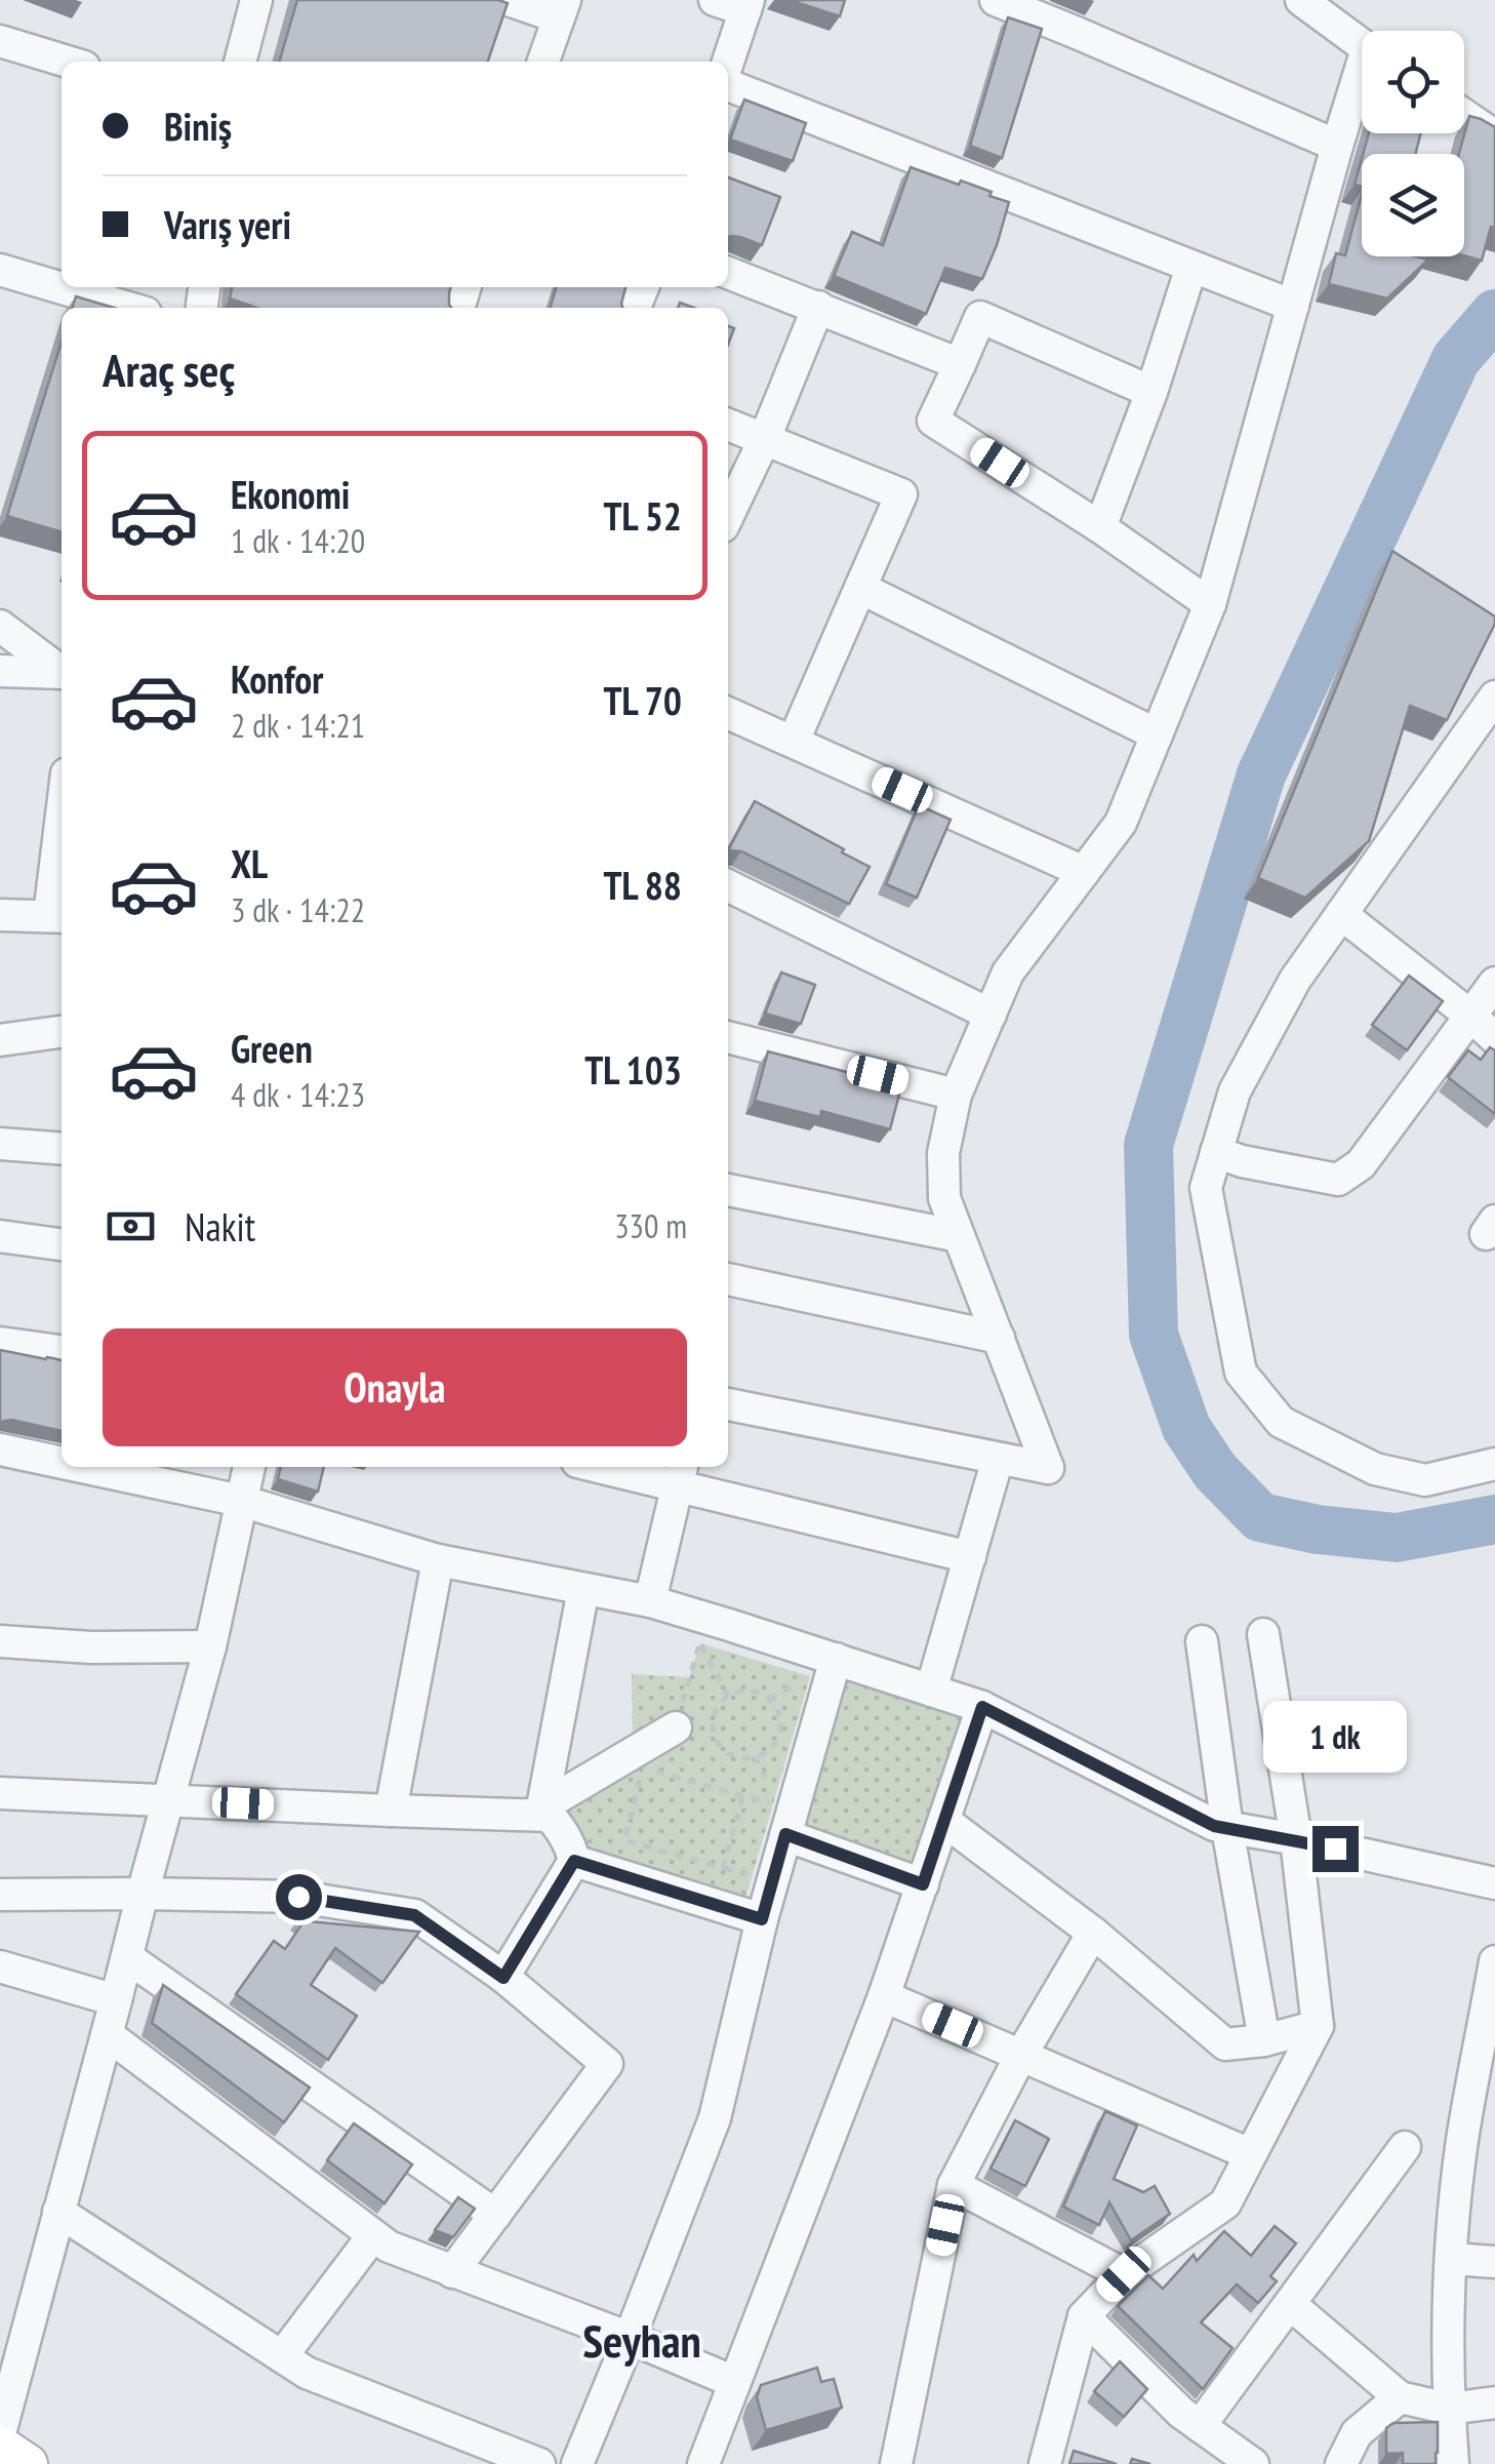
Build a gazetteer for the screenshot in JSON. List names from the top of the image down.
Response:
{
  "districts": ["Seyhan"],
  "page": {
    "banner": ["Biniş", "Varış yeri"],
    "heading": "Araç seç",
    "list": [
      {
        "name": "Ekonomi",
        "note": "1 dk · 14:20",
        "value": "TL 52"
      },
      {
        "name": "Konfor",
        "note": "2 dk · 14:21",
        "value": "TL 70"
      },
      {
        "name": "XL",
        "note": "3 dk · 14:22",
        "value": "TL 88"
      },
      {
        "name": "Green",
        "note": "4 dk · 14:23",
        "value": "TL 103"
      }
    ],
    "pay": ["Nakit", "330 m"],
    "buttons": "Onayla",
    "bubble": "1 dk"
  }
}
